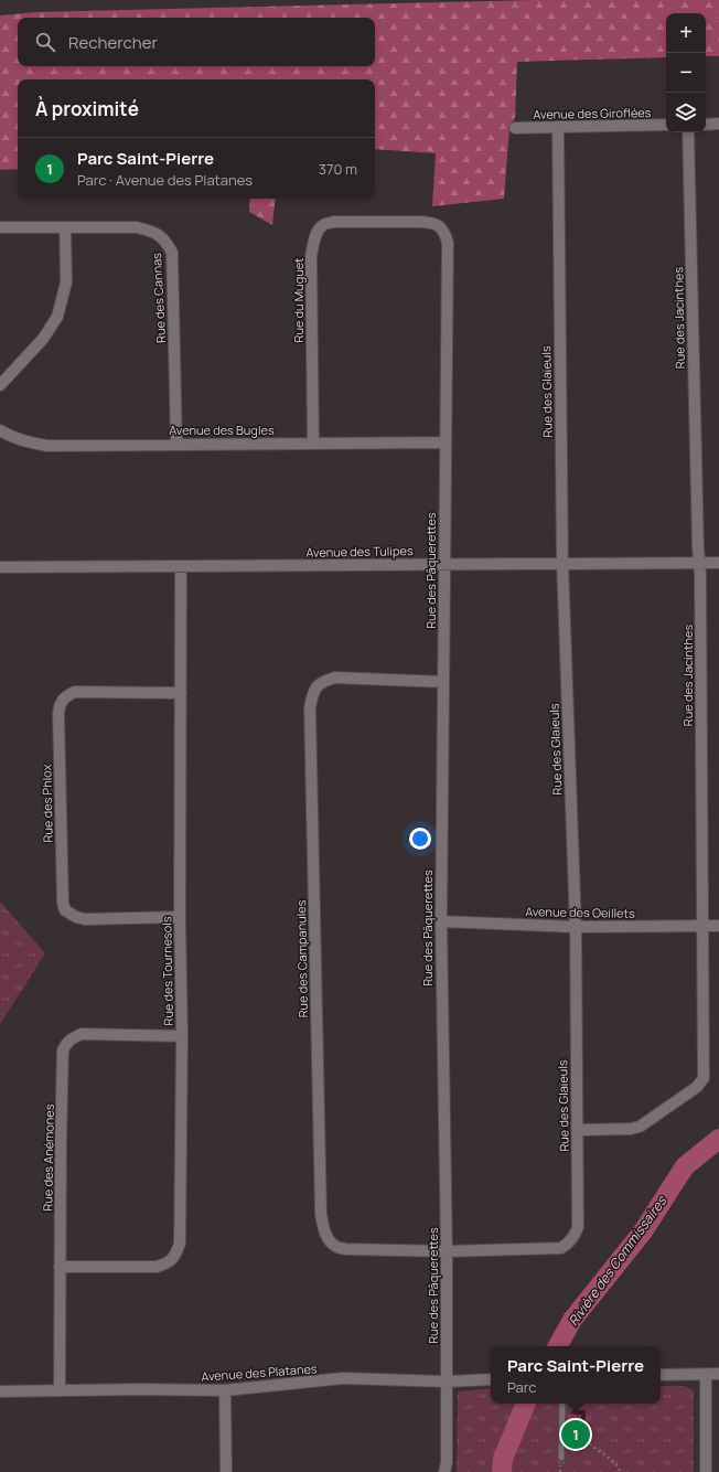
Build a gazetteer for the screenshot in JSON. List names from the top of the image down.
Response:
{
  "streets": {
    "street": [
      "Avenue des Giroflées",
      "Rue des Cannas",
      "Rue du Muguet",
      "Rue des Jacinthes",
      "Rue des Glaïeuls",
      "Avenue des Bugles",
      "Avenue des Tulipes",
      "Rue des Pâquerettes",
      "Rue des Phlox",
      "Avenue des Oeillets",
      "Rue des Campanules",
      "Rue des Tournesols",
      "Rue des Anémones",
      "Avenue des Platanes"
    ]
  },
  "crossings": [
    ["Avenue des Giroflées", "Rue des Glaïeuls"],
    ["Rue des Cannas", "Avenue des Bugles"],
    ["Rue du Muguet", "Avenue des Bugles"],
    ["Rue du Muguet", "Rue des Pâquerettes"],
    ["Rue des Jacinthes", "Rue des Glaïeuls"],
    ["Rue des Jacinthes", "Avenue des Tulipes"],
    ["Rue des Jacinthes", "Avenue des Oeillets"],
    ["Rue des Glaïeuls", "Avenue des Tulipes"],
    ["Rue des Glaïeuls", "Rue des Pâquerettes"],
    ["Rue des Glaïeuls", "Avenue des Oeillets"],
    ["Rue des Glaïeuls", "Rue des Campanules"],
    ["Avenue des Bugles", "Rue des Pâquerettes"],
    ["Avenue des Tulipes", "Rue des Pâquerettes"],
    ["Avenue des Tulipes", "Rue des Tournesols"],
    ["Rue des Pâquerettes", "Avenue des Oeillets"],
    ["Rue des Pâquerettes", "Rue des Campanules"],
    ["Rue des Pâquerettes", "Avenue des Platanes"],
    ["Rue des Phlox", "Rue des Tournesols"],
    ["Rue des Tournesols", "Rue des Anémones"],
    ["Rue des Anémones", "Avenue des Platanes"]
  ],
  "water": ["Rivière des Commissaires"],
  "page": {
    "map_buttons": ["+", "−"],
    "search": "Rechercher",
    "heading": "À proximité",
    "list": [
      {
        "mark": "1",
        "name": "Parc Saint-Pierre",
        "note": "Parc · Avenue des Platanes",
        "value": "370 m"
      }
    ],
    "popup": ["Parc Saint-Pierre", "Parc"],
    "pins": "1"
  }
}
